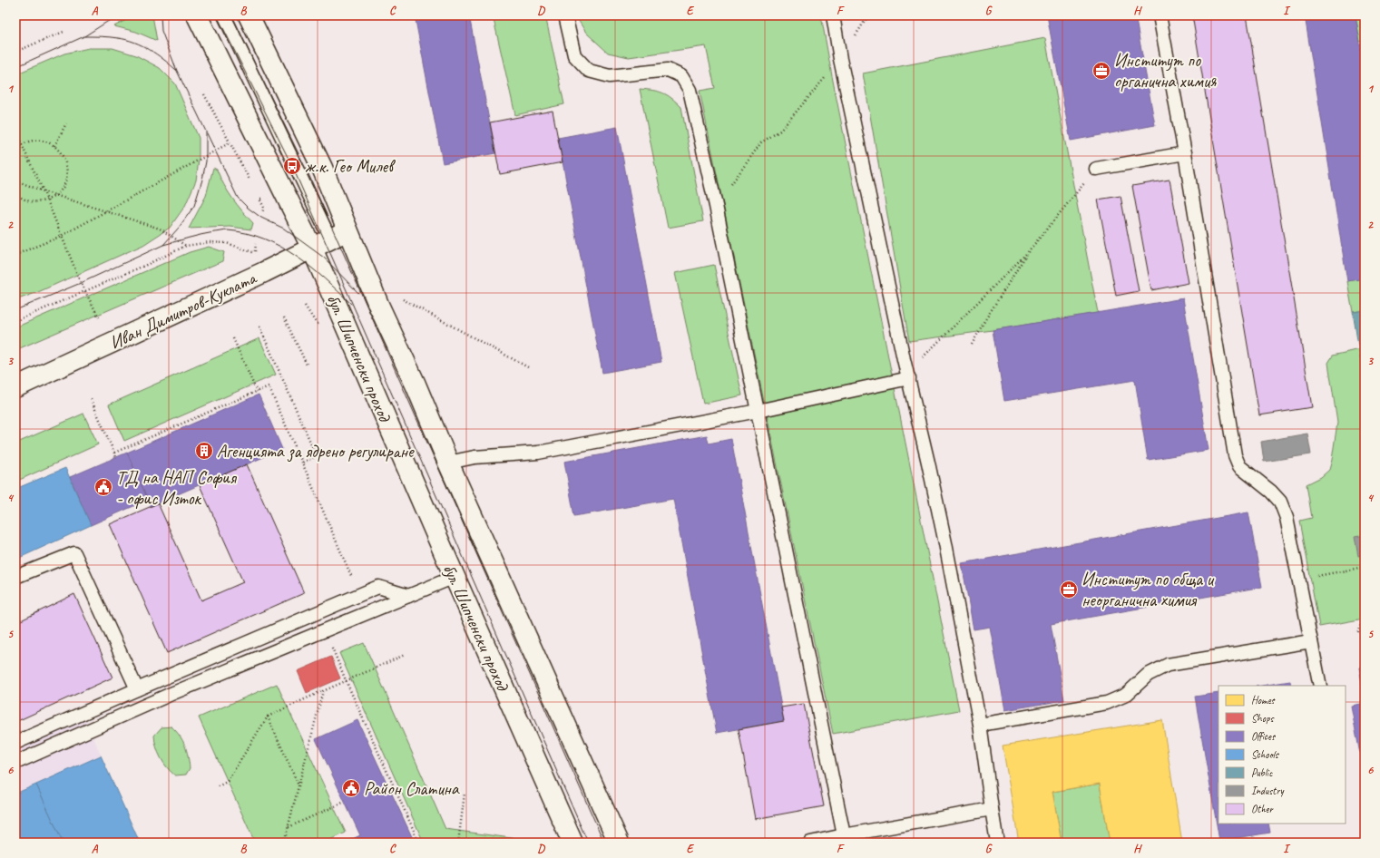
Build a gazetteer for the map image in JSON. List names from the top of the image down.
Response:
{
  "streets": {
    "main road": ["Иван Димитров-Куклата", "бул. Шипченски проход"]
  },
  "crossings": [
    ["Иван Димитров-Куклата", "бул. Шипченски проход"]
  ],
  "places": {
    "office": ["Институт по органична химия", "Институт по обща и неорганична химия"],
    "bus stop": ["ж.к. Гео Милев"],
    "building": ["Агенцията за ядрено регулиране"],
    "public building": ["ТД на НАП София - офис Изток", "Район Слатина"]
  },
  "legend": [
    "Homes",
    "Shops",
    "Offices",
    "Schools",
    "Public",
    "Industry",
    "Other"
  ],
  "grid": {
    "columns": [
      "A",
      "B",
      "C",
      "D",
      "E",
      "F",
      "G",
      "H",
      "I"
    ],
    "rows": [
      "1",
      "2",
      "3",
      "4",
      "5",
      "6"
    ]
  }
}
